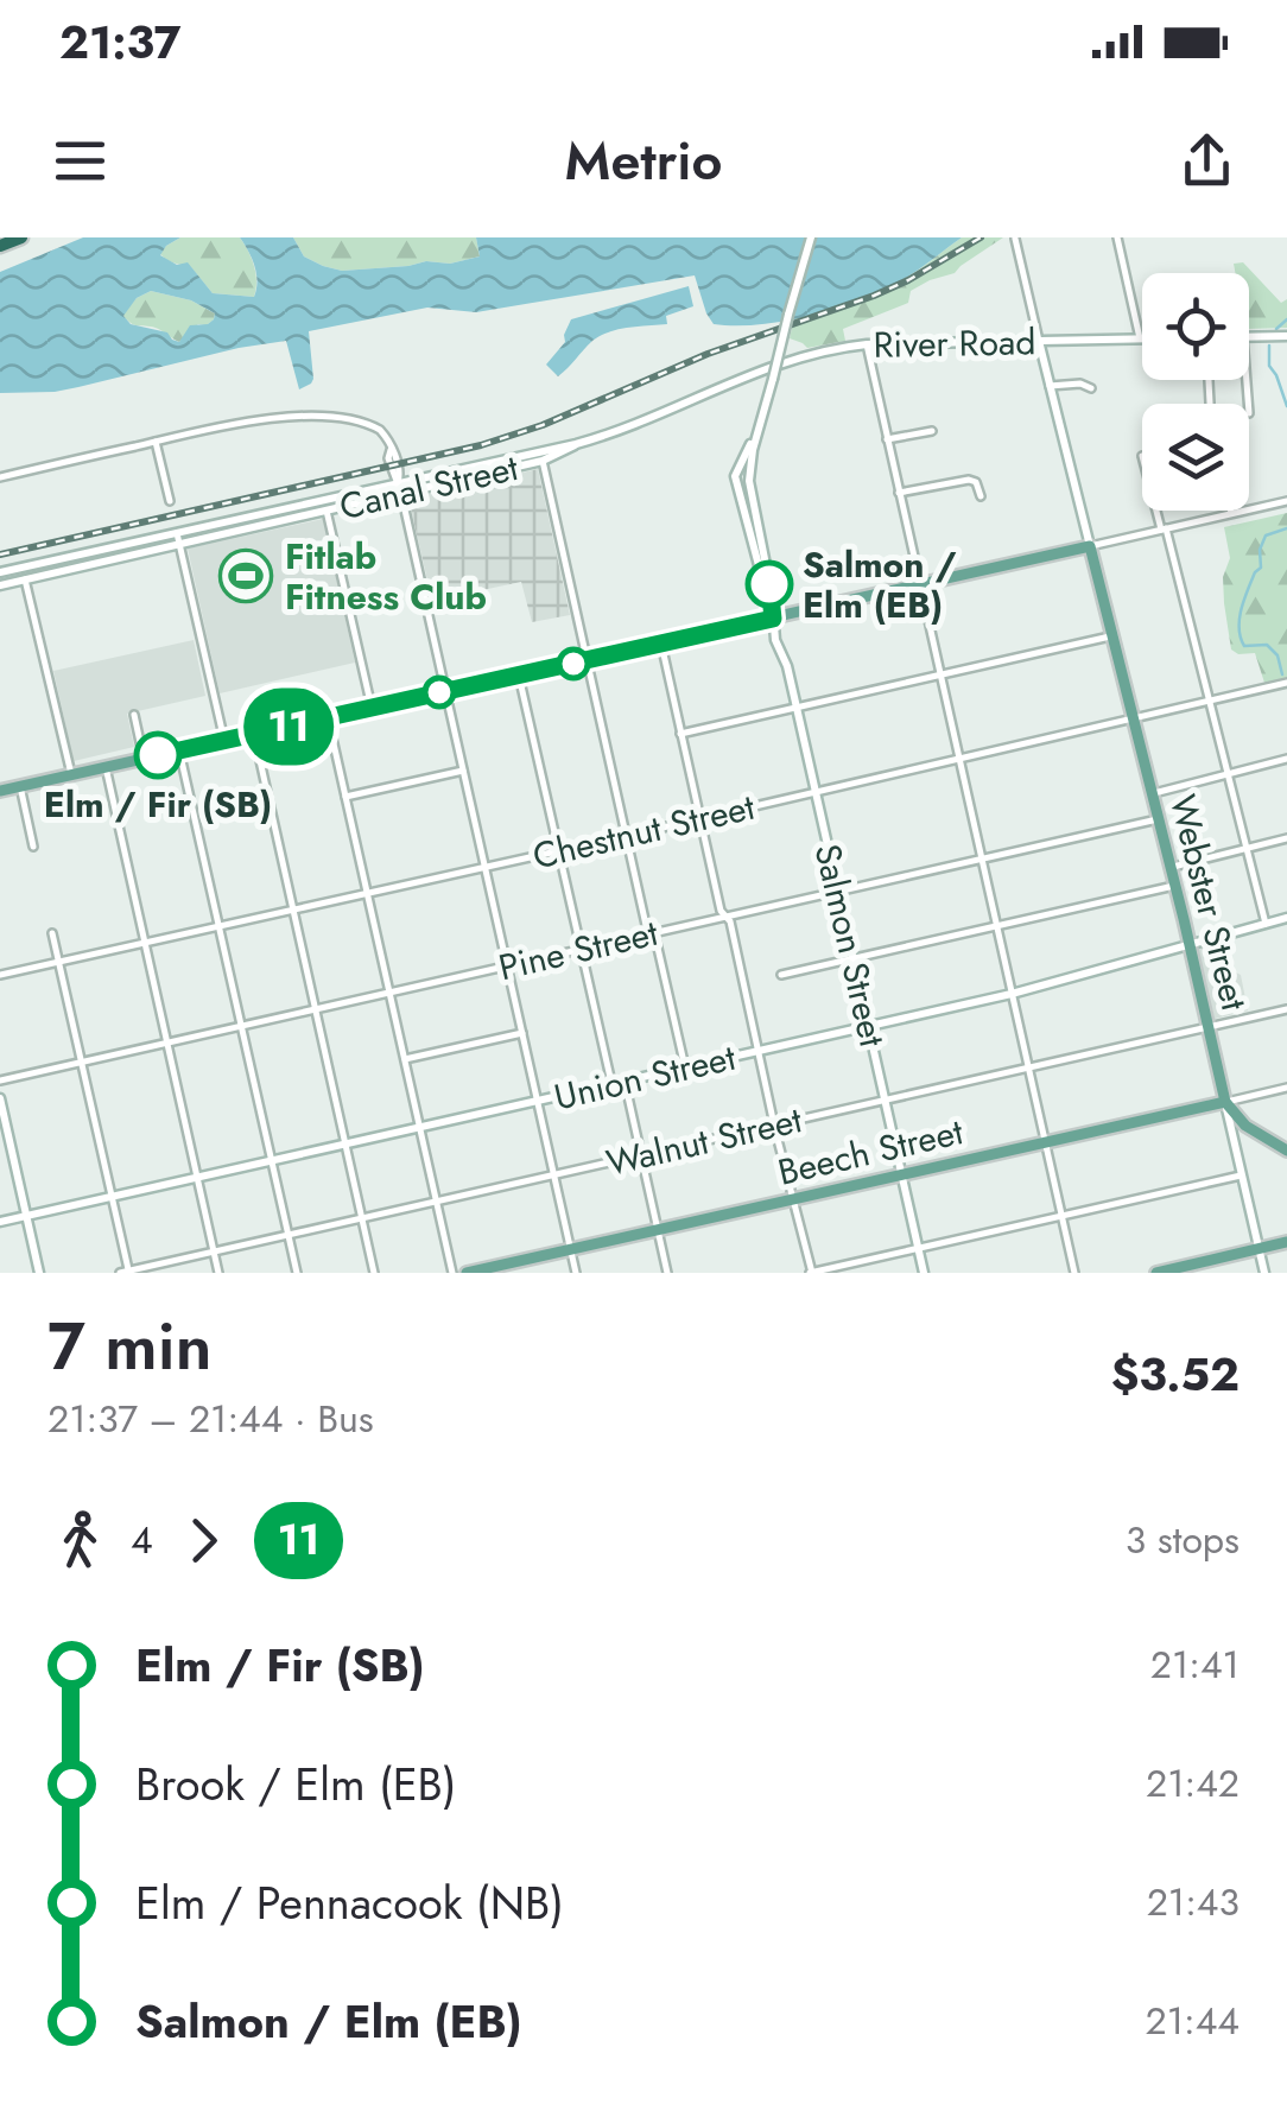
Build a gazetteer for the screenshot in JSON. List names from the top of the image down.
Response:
{
  "streets": {
    "main road": ["Webster Street", "Beech Street"],
    "street": [
      "River Road",
      "Canal Street",
      "Chestnut Street",
      "Salmon Street",
      "Pine Street",
      "Union Street",
      "Walnut Street"
    ]
  },
  "crossings": [
    ["River Road", "Canal Street"],
    ["Chestnut Street", "Webster Street"],
    ["Chestnut Street", "Salmon Street"],
    ["Webster Street", "Pine Street"],
    ["Webster Street", "Union Street"],
    ["Webster Street", "Walnut Street"],
    ["Webster Street", "Beech Street"],
    ["Salmon Street", "Pine Street"],
    ["Salmon Street", "Union Street"],
    ["Salmon Street", "Walnut Street"],
    ["Salmon Street", "Beech Street"]
  ],
  "places": {
    "sports": ["Fitlab Fitness Club"],
    "other": ["Salmon / Elm (EB)", "Elm / Fir (SB)"]
  },
  "lines": ["bus line 11"],
  "page": {
    "status": "21:37",
    "header": "Metrio",
    "on_map": "11",
    "heading": ["7 min", "21:37 – 21:44 · Bus", "$3.52"],
    "legs": ["4", "11", "3 stops"],
    "list": [
      {
        "name": "Elm / Fir (SB)",
        "value": "21:41"
      },
      {
        "name": "Brook / Elm (EB)",
        "value": "21:42"
      },
      {
        "name": "Elm / Pennacook (NB)",
        "value": "21:43"
      },
      {
        "name": "Salmon / Elm (EB)",
        "value": "21:44"
      }
    ]
  }
}
